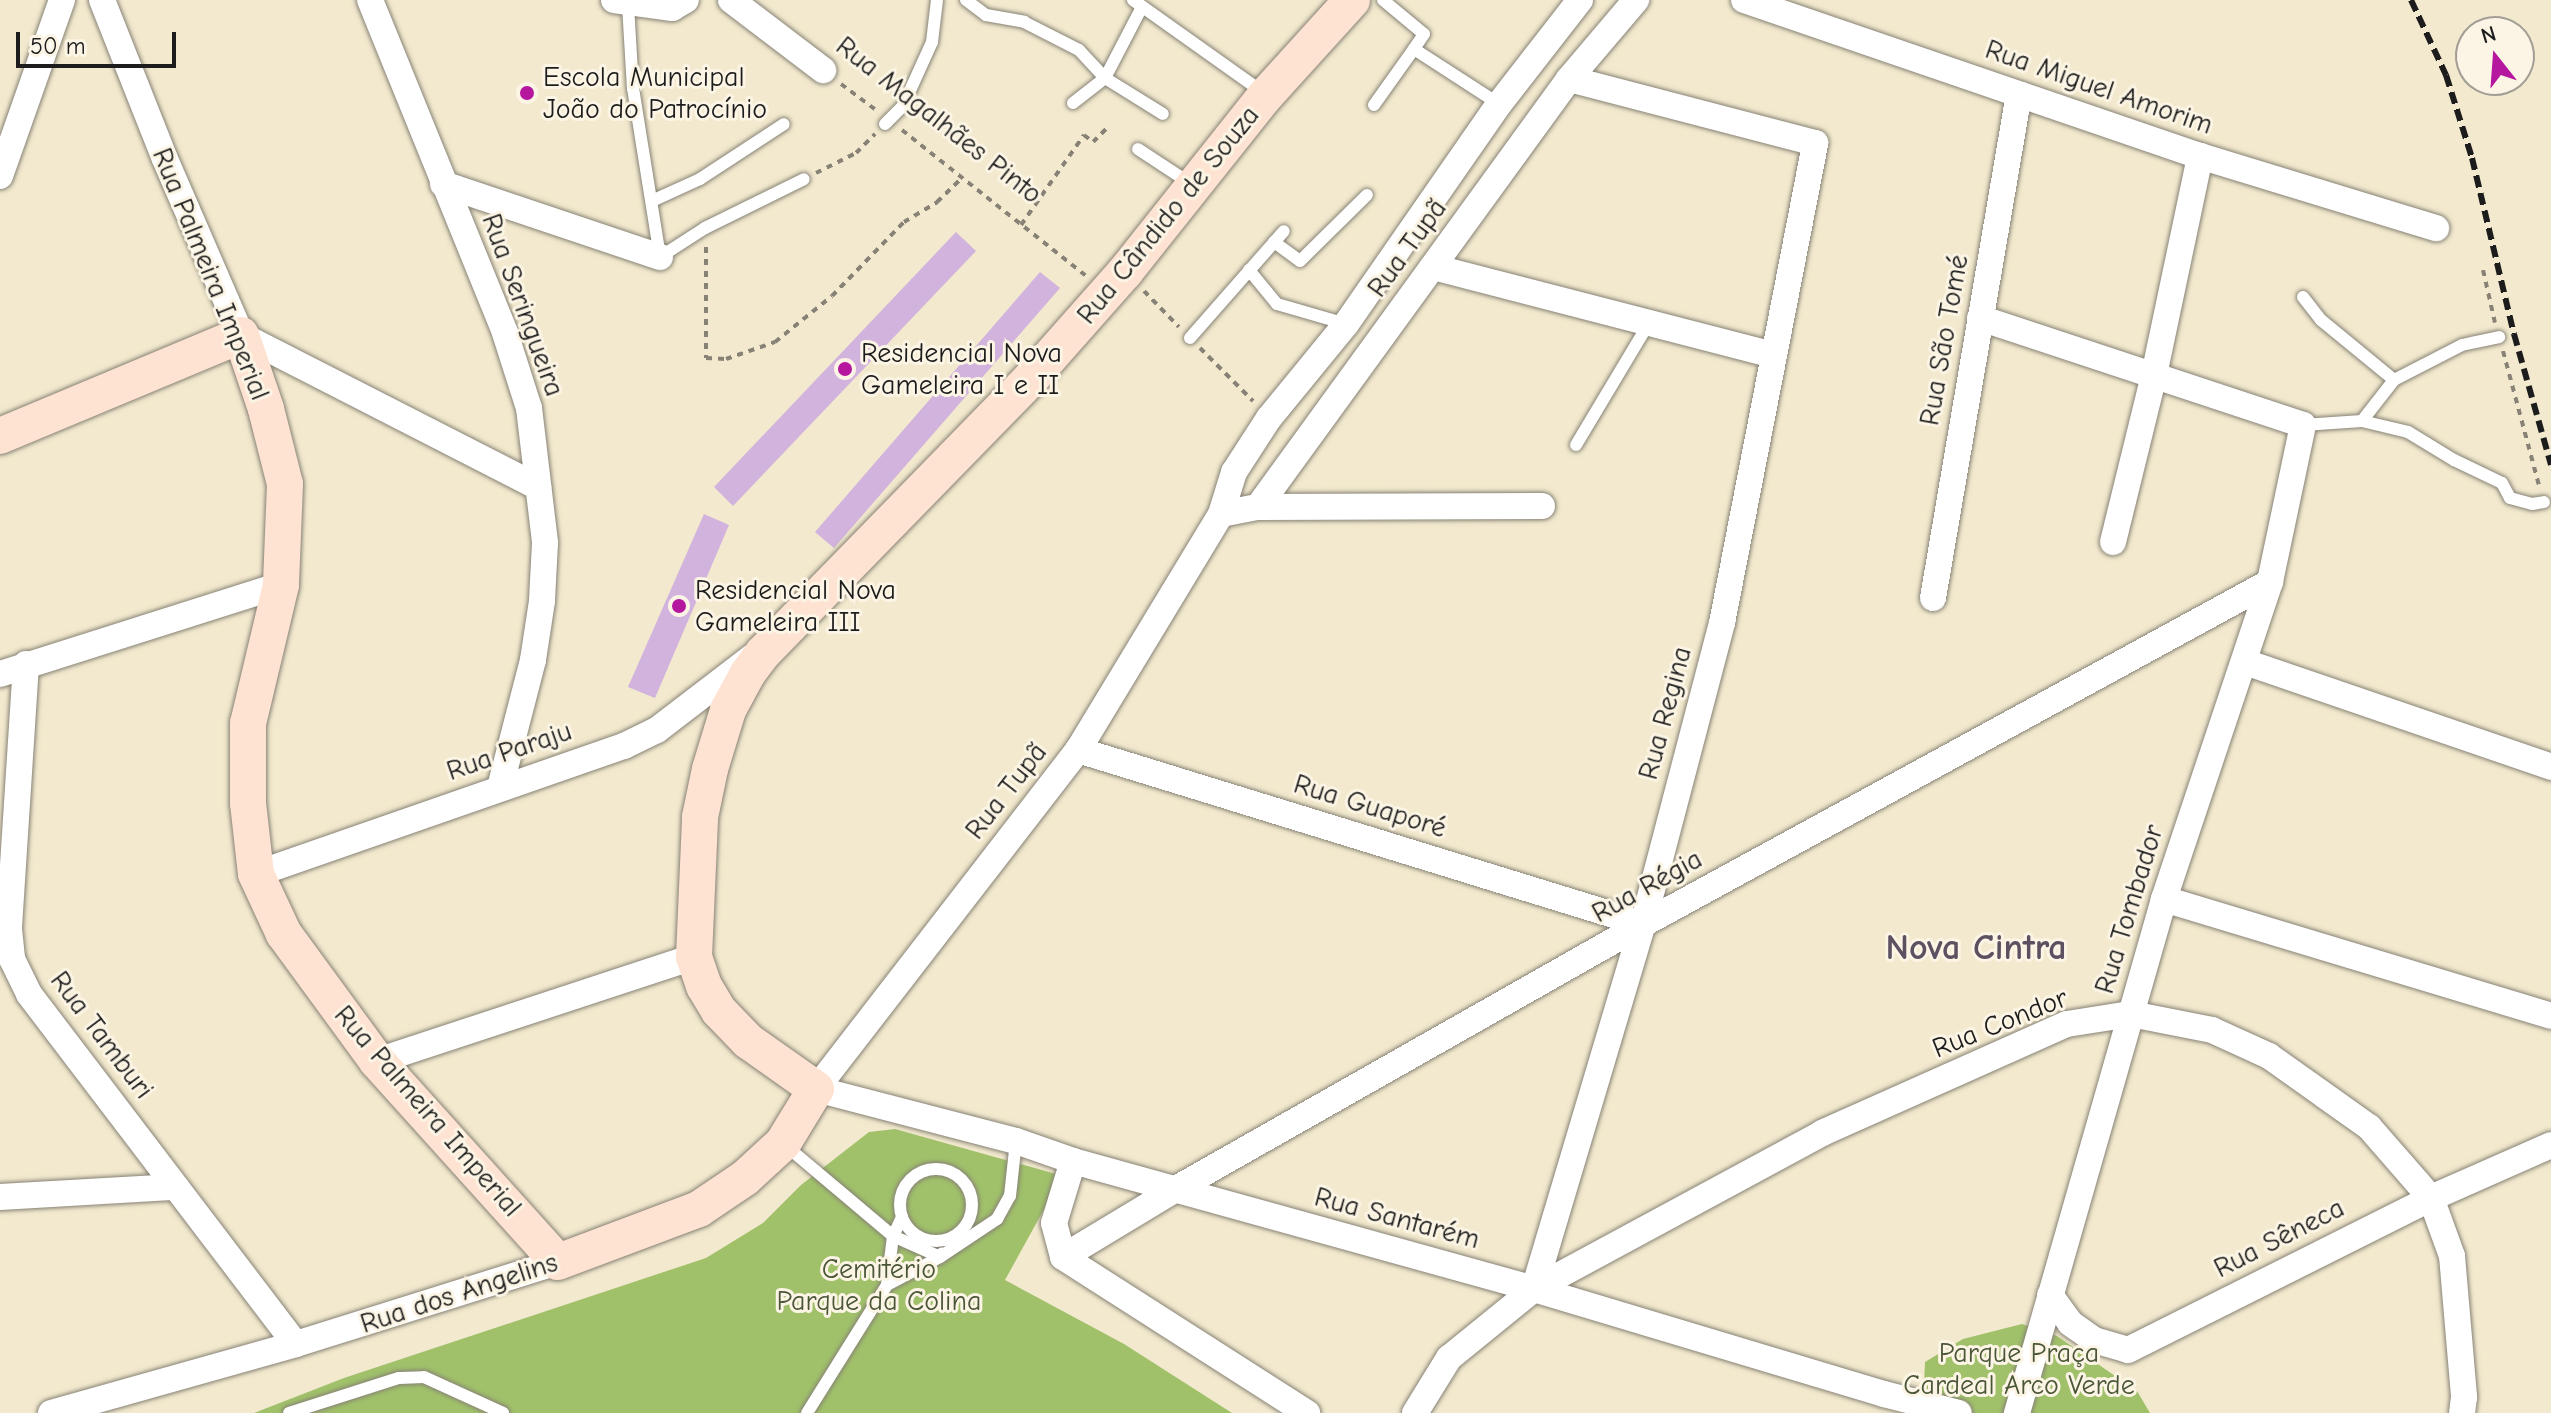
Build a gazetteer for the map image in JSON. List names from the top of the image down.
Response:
{
  "streets": {
    "street": [
      "Rua Miguel Amorim",
      "Rua Magalhães Pinto",
      "Rua Cândido de Souza",
      "Rua Tupã",
      "Rua Palmeira Imperial",
      "Rua Seringueira",
      "Rua São Tomé",
      "Rua Regina",
      "Rua Paraju",
      "Rua Guaporé",
      "Rua Régia",
      "Rua Tombador",
      "Rua Condor",
      "Rua Tamburi",
      "Rua Santarém",
      "Rua Sêneca",
      "Rua dos Angelins"
    ]
  },
  "crossings": [
    ["Rua Miguel Amorim", "Rua São Tomé"],
    ["Rua Magalhães Pinto", "Rua Cândido de Souza"],
    ["Rua Cândido de Souza", "Rua Tupã"],
    ["Rua Cândido de Souza", "Rua Paraju"],
    ["Rua Cândido de Souza", "Rua Santarém"],
    ["Rua Cândido de Souza", "Rua dos Angelins"],
    ["Rua Tupã", "Rua Regina"],
    ["Rua Tupã", "Rua Guaporé"],
    ["Rua Tupã", "Rua Santarém"],
    ["Rua Tupã", "Rua dos Angelins"],
    ["Rua Palmeira Imperial", "Rua Paraju"],
    ["Rua Palmeira Imperial", "Rua dos Angelins"],
    ["Rua Seringueira", "Rua Paraju"],
    ["Rua Regina", "Rua Guaporé"],
    ["Rua Regina", "Rua Régia"],
    ["Rua Regina", "Rua Condor"],
    ["Rua Regina", "Rua Santarém"],
    ["Rua Guaporé", "Rua Régia"],
    ["Rua Régia", "Rua Tombador"],
    ["Rua Régia", "Rua Santarém"],
    ["Rua Tombador", "Rua Condor"],
    ["Rua Tombador", "Rua Sêneca"],
    ["Rua Condor", "Rua Santarém"],
    ["Rua Condor", "Rua Sêneca"],
    ["Rua Tamburi", "Rua dos Angelins"],
    ["Rua Santarém", "Rua dos Angelins"]
  ],
  "districts": ["Nova Cintra"],
  "parks": ["Cemitério Parque da Colina", "Parque Praça Cardeal Arco Verde"],
  "places": ["Escola Municipal João do Patrocínio", "Residencial Nova Gameleira I e II", "Residencial Nova Gameleira III"],
  "scale_bar": "50 m",
  "north": "top"
}
